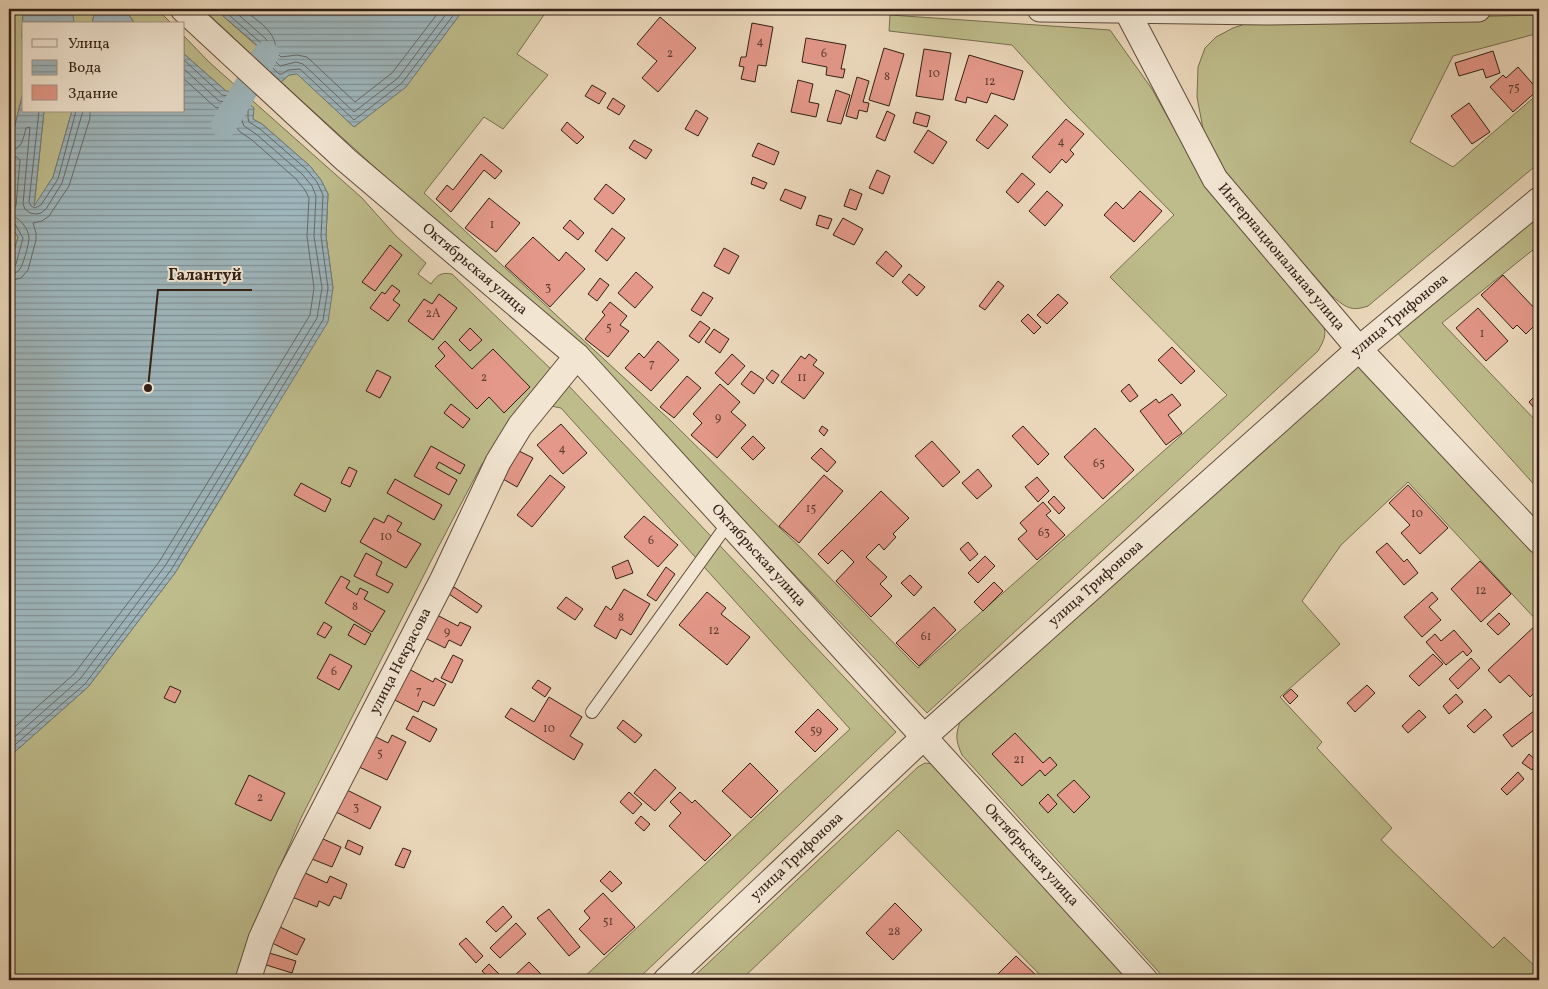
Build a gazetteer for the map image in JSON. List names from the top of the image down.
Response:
{
  "streets": {
    "street": [
      "Интернациональная улица",
      "Октябрьская улица",
      "улица Трифонова",
      "улица Некрасова"
    ]
  },
  "crossings": [
    ["Интернациональная улица", "улица Трифонова"],
    ["Октябрьская улица", "улица Трифонова"],
    ["Октябрьская улица", "улица Некрасова"]
  ],
  "places": ["Галантуй"],
  "house_numbers": [
    "4",
    "2",
    "6",
    "10",
    "8",
    "12",
    "75",
    "4",
    "1",
    "3",
    "2А",
    "5",
    "1",
    "7",
    "2",
    "11",
    "9",
    "4",
    "65",
    "15",
    "10",
    "63",
    "10",
    "6",
    "12",
    "8",
    "8",
    "12",
    "9",
    "61",
    "6",
    "7",
    "10",
    "59",
    "5",
    "21",
    "2",
    "3",
    "51",
    "28"
  ],
  "legend": ["Улица", "Вода", "Здание"]
}
